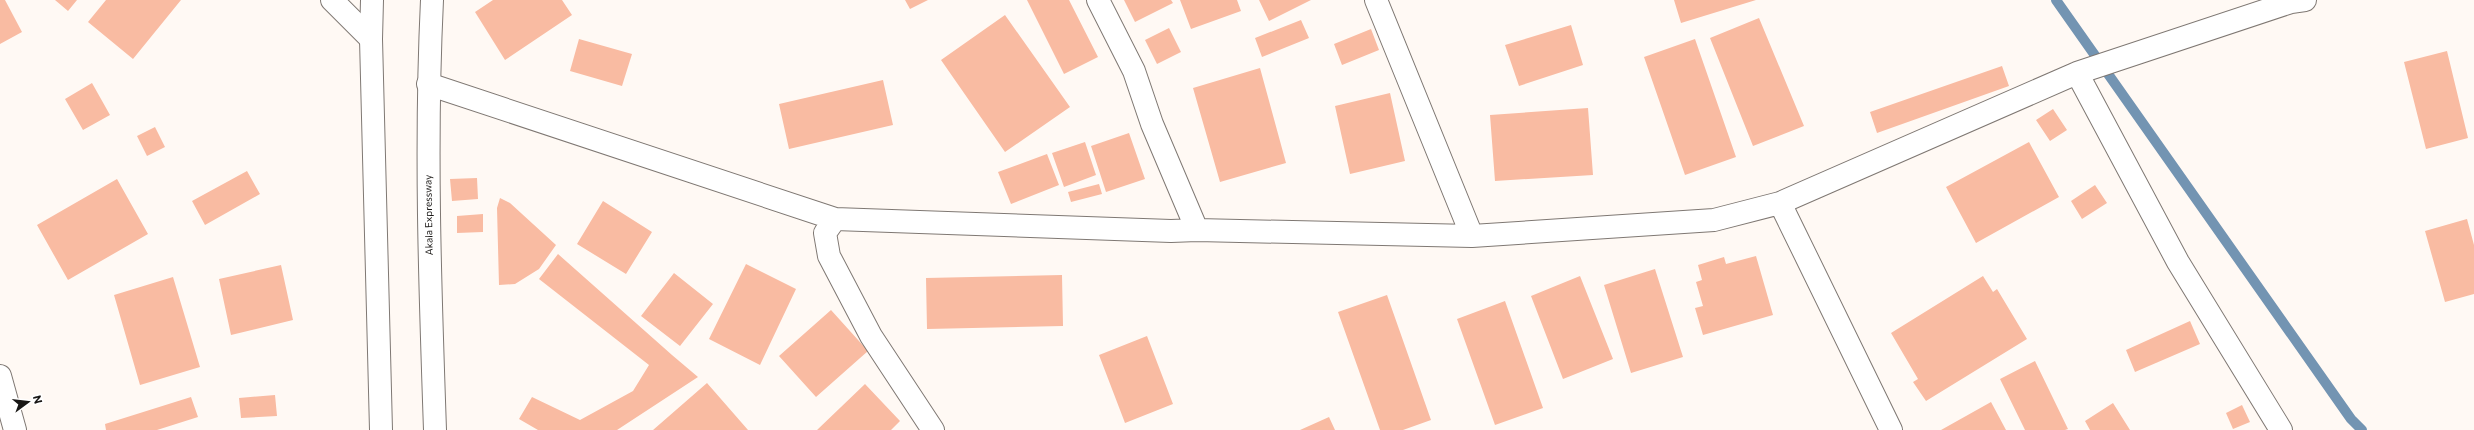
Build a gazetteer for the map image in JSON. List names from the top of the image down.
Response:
{
  "streets": {
    "street": ["Akala Expressway"]
  },
  "north": "right"
}
